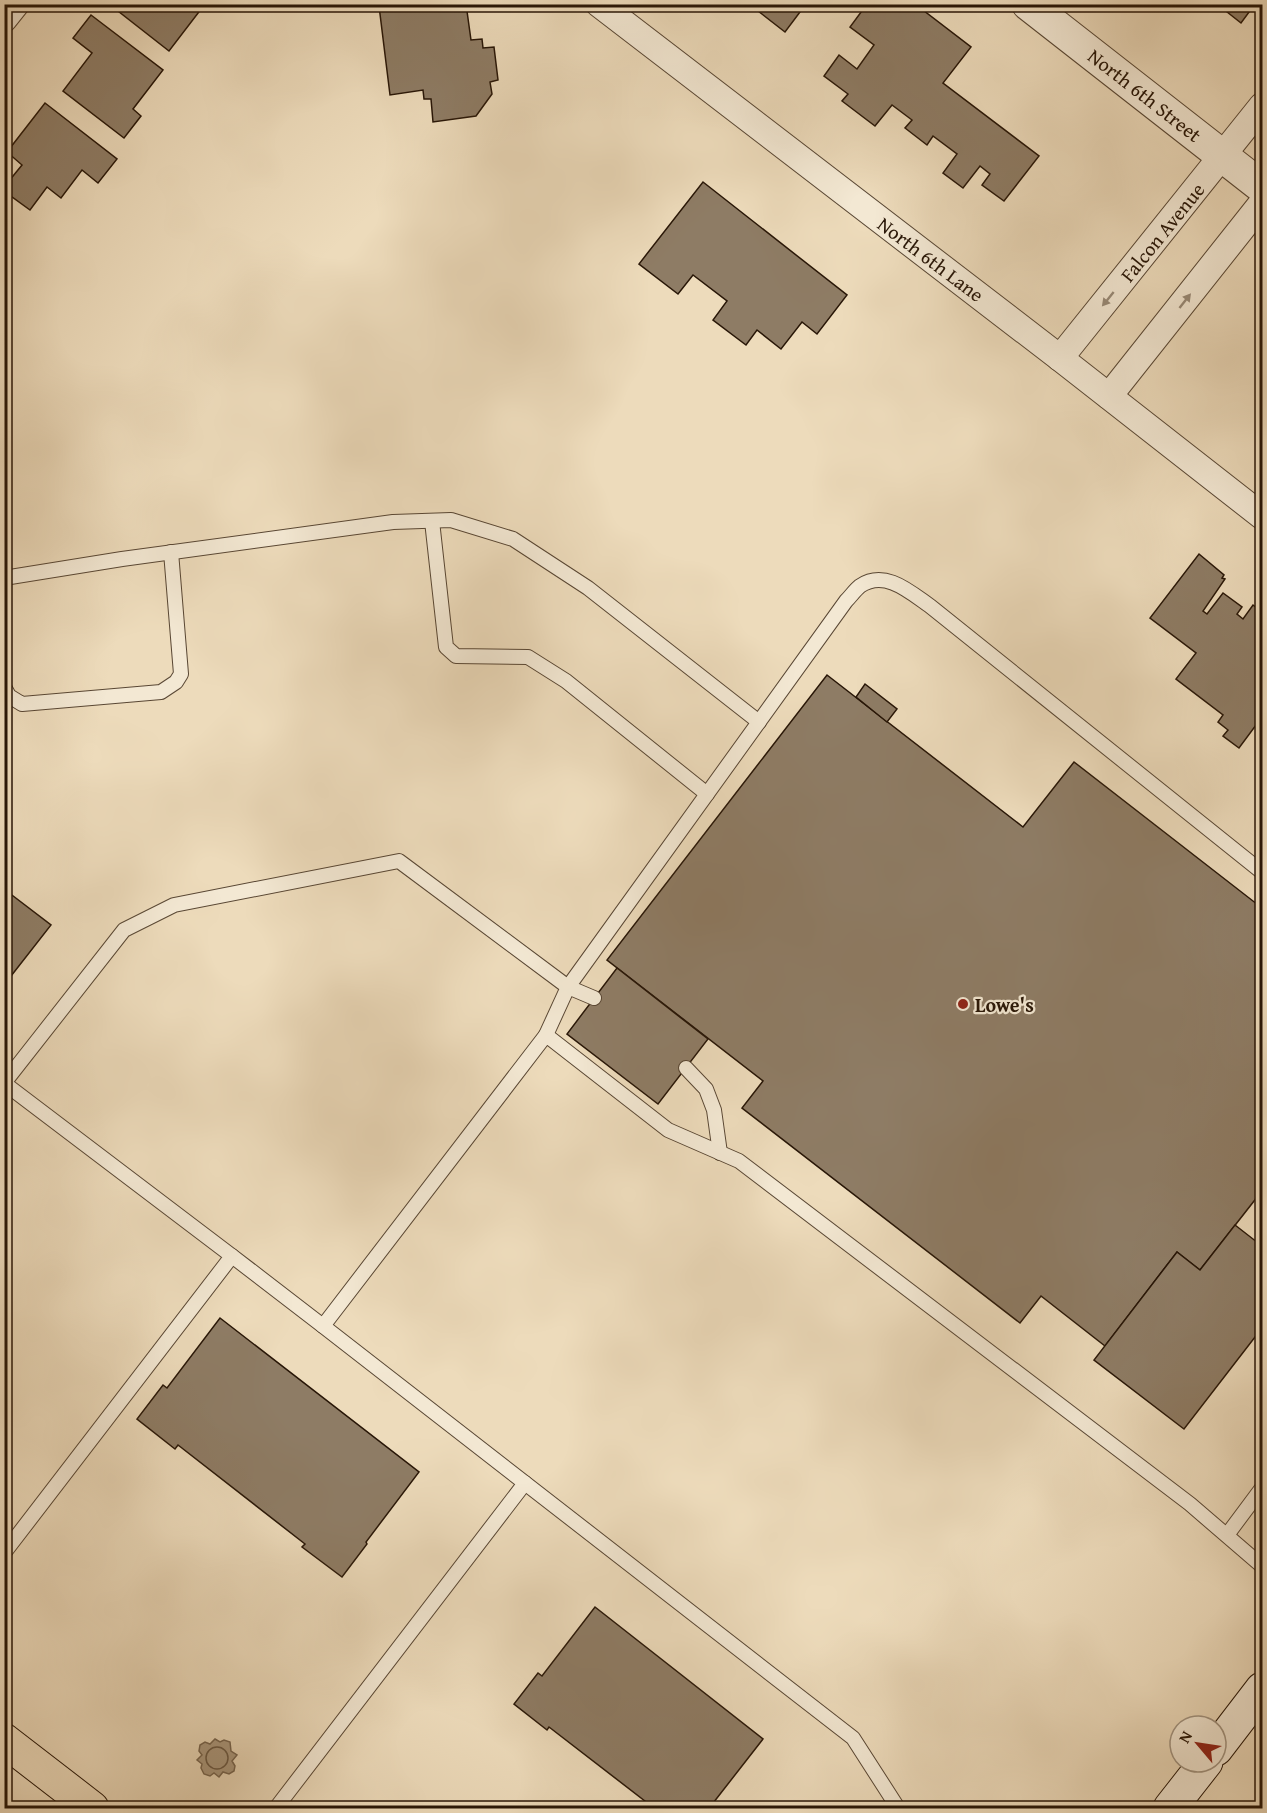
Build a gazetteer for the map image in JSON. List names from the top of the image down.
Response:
{
  "streets": {
    "street": ["North 6th Street", "Falcon Avenue", "North 6th Lane"]
  },
  "crossings": [
    ["North 6th Street", "Falcon Avenue"],
    ["Falcon Avenue", "North 6th Lane"]
  ],
  "places": ["Lowe's"],
  "north": "top left"
}
